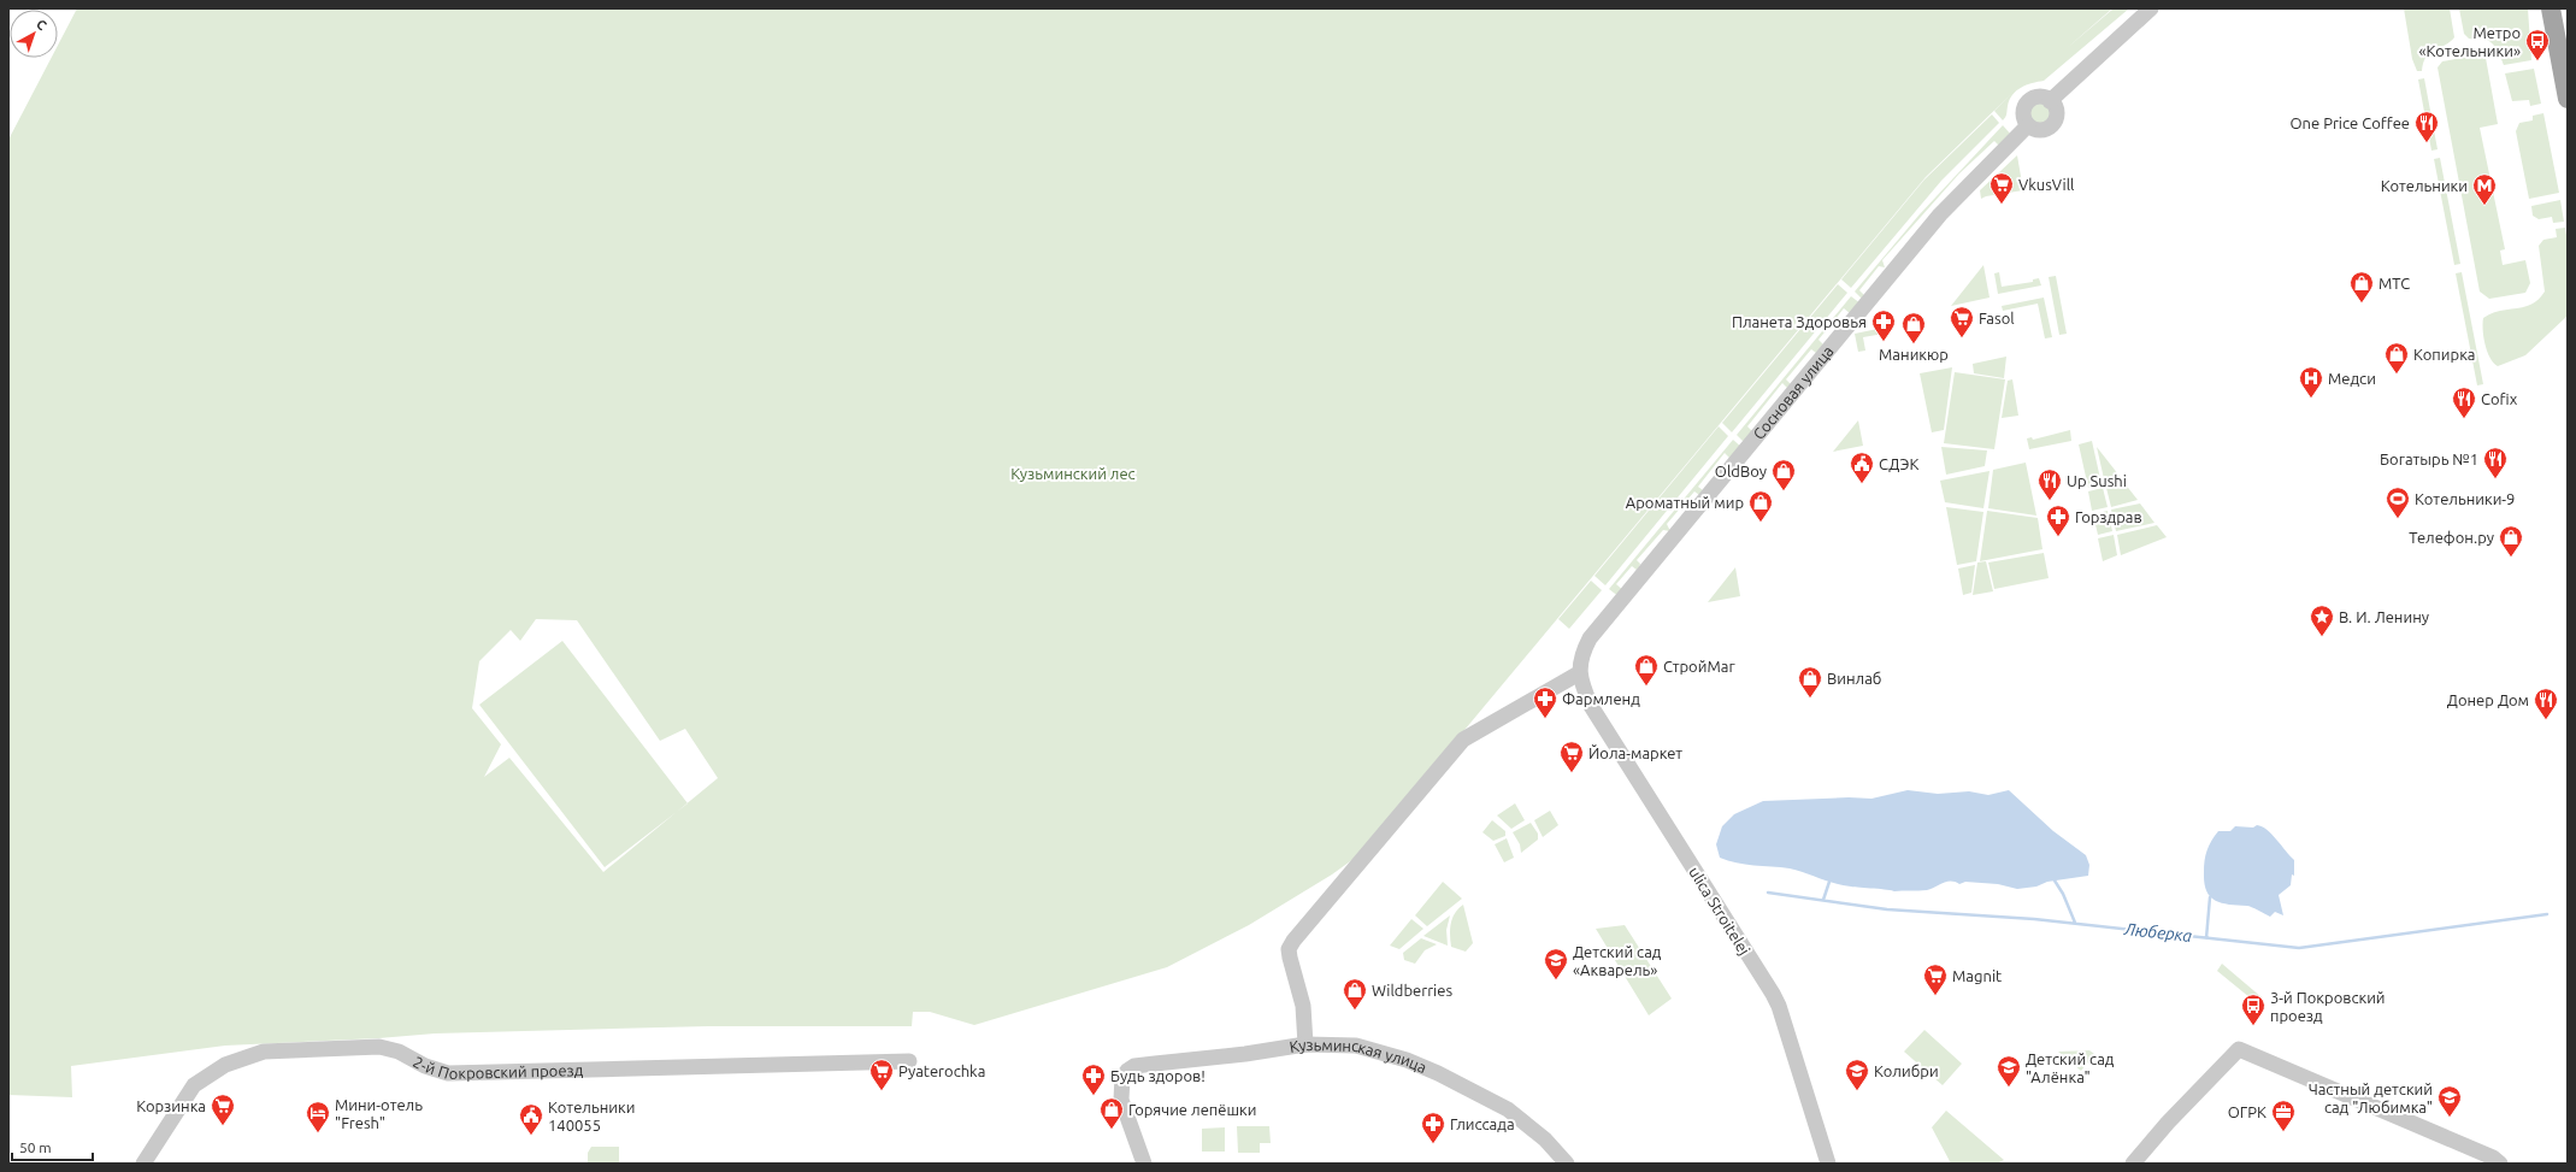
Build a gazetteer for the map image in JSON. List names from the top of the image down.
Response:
{
  "streets": {
    "street": [
      "Сосновая улица",
      "ulica Stroitelej",
      "Кузьминская улица",
      "2-й Покровский проезд"
    ]
  },
  "crossings": [
    ["Сосновая улица", "ulica Stroitelej"]
  ],
  "water": ["Люберка"],
  "parks": ["Кузьминский лес"],
  "places": {
    "bus stop": ["Метро «Котельники»", "3-й Покровский проезд"],
    "restaurant": [
      "One Price Coffee",
      "Cofix",
      "Богатырь №1",
      "Up Sushi",
      "Донер Дом"
    ],
    "supermarket": [
      "VkusVill",
      "Fasol",
      "Йола-маркет",
      "Magnit",
      "Pyaterochka",
      "Корзинка"
    ],
    "metro station": ["Котельники"],
    "shop": [
      "МТС",
      "Маникюр",
      "Копирка",
      "OldBoy",
      "Ароматный мир",
      "Телефон.ру",
      "СтройМаг",
      "Винлаб",
      "Wildberries",
      "Горячие лепёшки"
    ],
    "pharmacy": [
      "Планета Здоровья",
      "Горздрав",
      "Фармленд",
      "Будь здоров!",
      "Глиссада"
    ],
    "hospital": ["Медси"],
    "public building": ["СДЭК", "Котельники 140055"],
    "sports": ["Котельники-9"],
    "place": ["В. И. Ленину"],
    "school or university": [
      "Детский сад «Акварель»",
      "Детский сад \"Алёнка\"",
      "Колибри",
      "Частный детский сад \"Любимка\""
    ],
    "office": ["ОГРК"],
    "hotel": ["Мини-отель \"Fresh\""]
  },
  "scale_bar": "50 m",
  "north": "top right"
}
